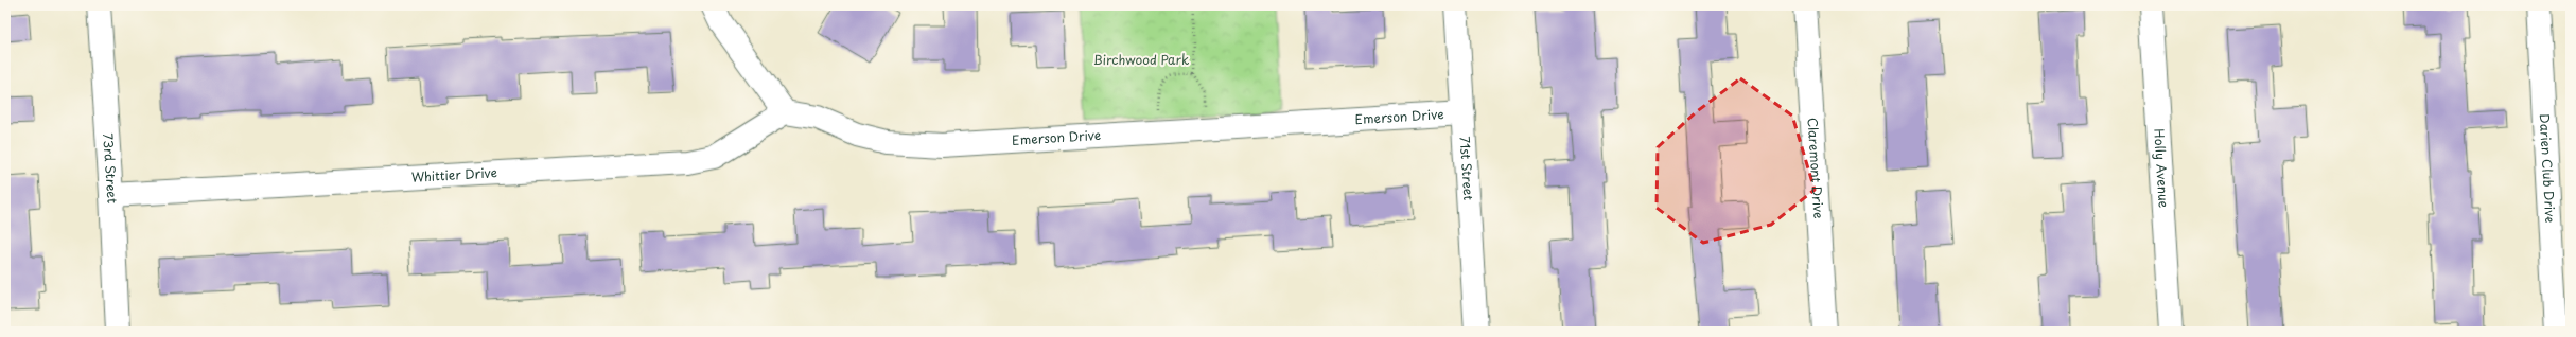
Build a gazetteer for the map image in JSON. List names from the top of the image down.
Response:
{
  "streets": {
    "street": [
      "Emerson Drive",
      "73rd Street",
      "71st Street",
      "Claremont Drive",
      "Holly Avenue",
      "Darien Club Drive",
      "Whittier Drive"
    ]
  },
  "crossings": [
    ["Emerson Drive", "71st Street"],
    ["Emerson Drive", "Whittier Drive"],
    ["73rd Street", "Whittier Drive"]
  ],
  "parks": ["Birchwood Park"]
}
